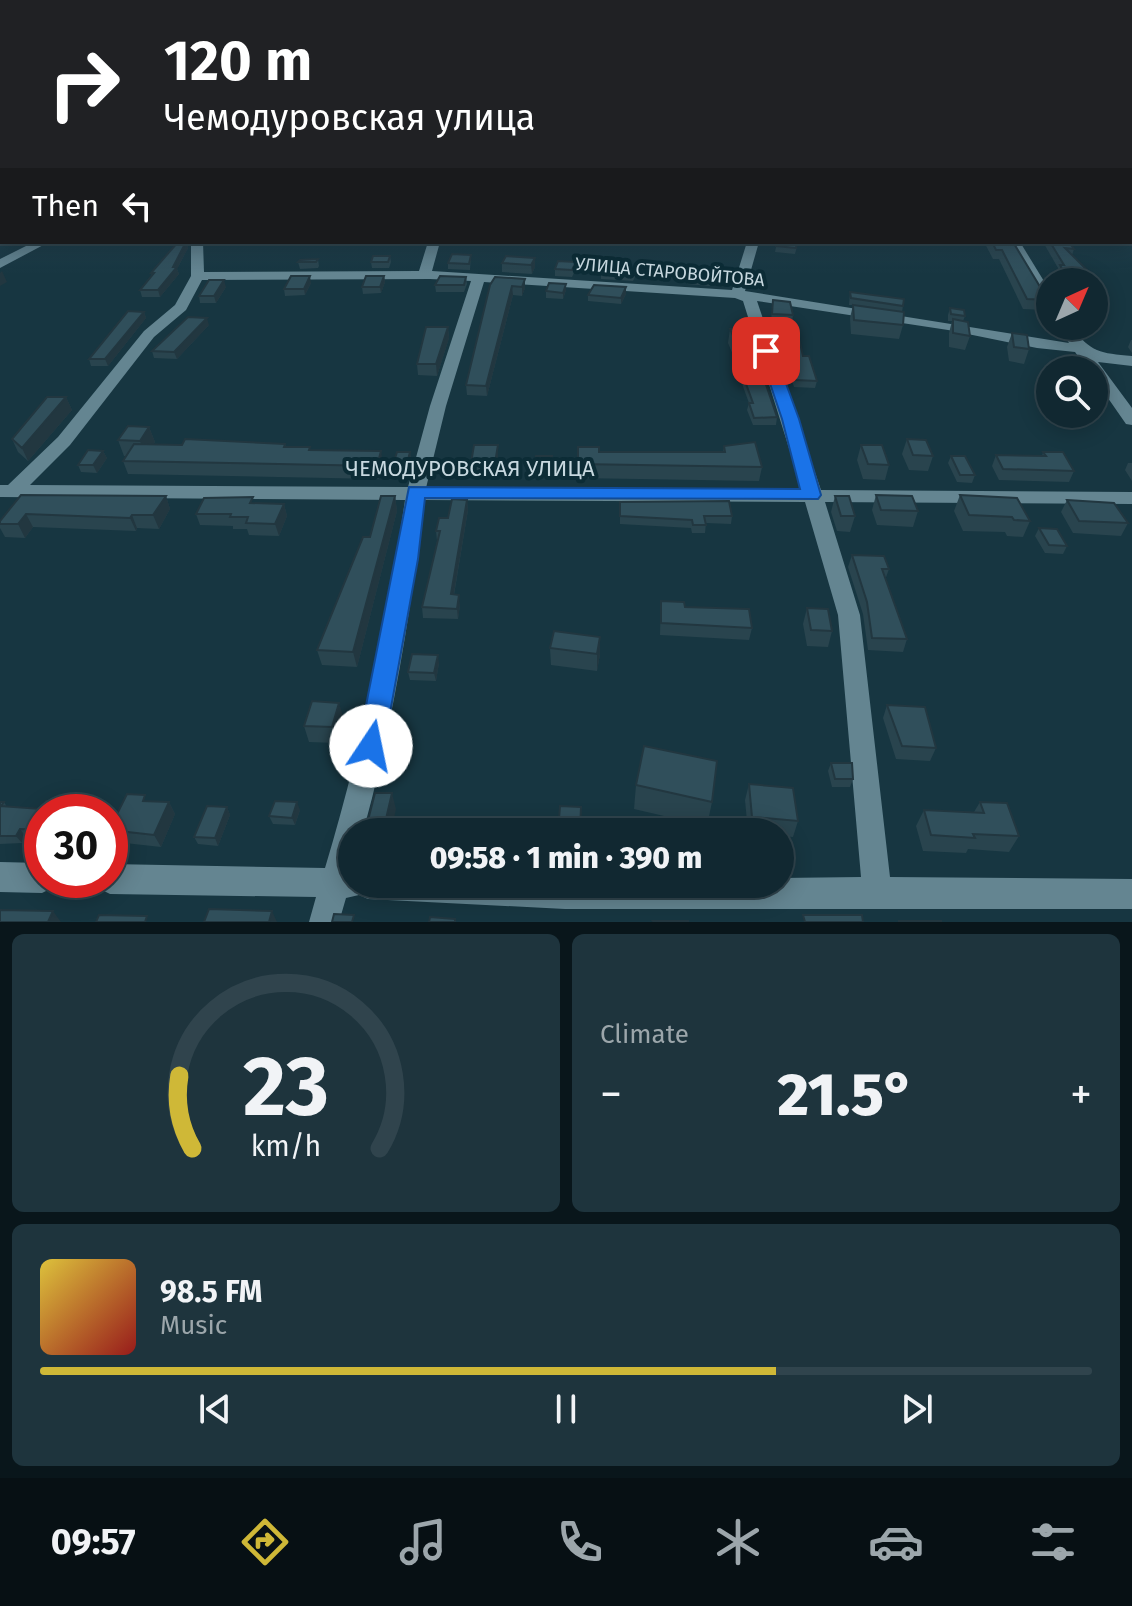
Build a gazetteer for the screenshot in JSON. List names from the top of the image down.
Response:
{
  "streets": {
    "street": ["УЛИЦА СТАРОВОЙТОВА", "ЧЕМОДУРОВСКАЯ УЛИЦА"]
  },
  "north": "top right",
  "page": {
    "turn": ["120 m", "Чемодуровская улица"],
    "then": "Then",
    "limit": "30",
    "trip": "09:58 · 1 min · 390 m",
    "tile": "Climate",
    "heat": ["−", "21.5°", "+"],
    "song": ["98.5 FM", "Music"],
    "tabs": "09:57",
    "gauge": ["23", "km/h"]
  }
}
